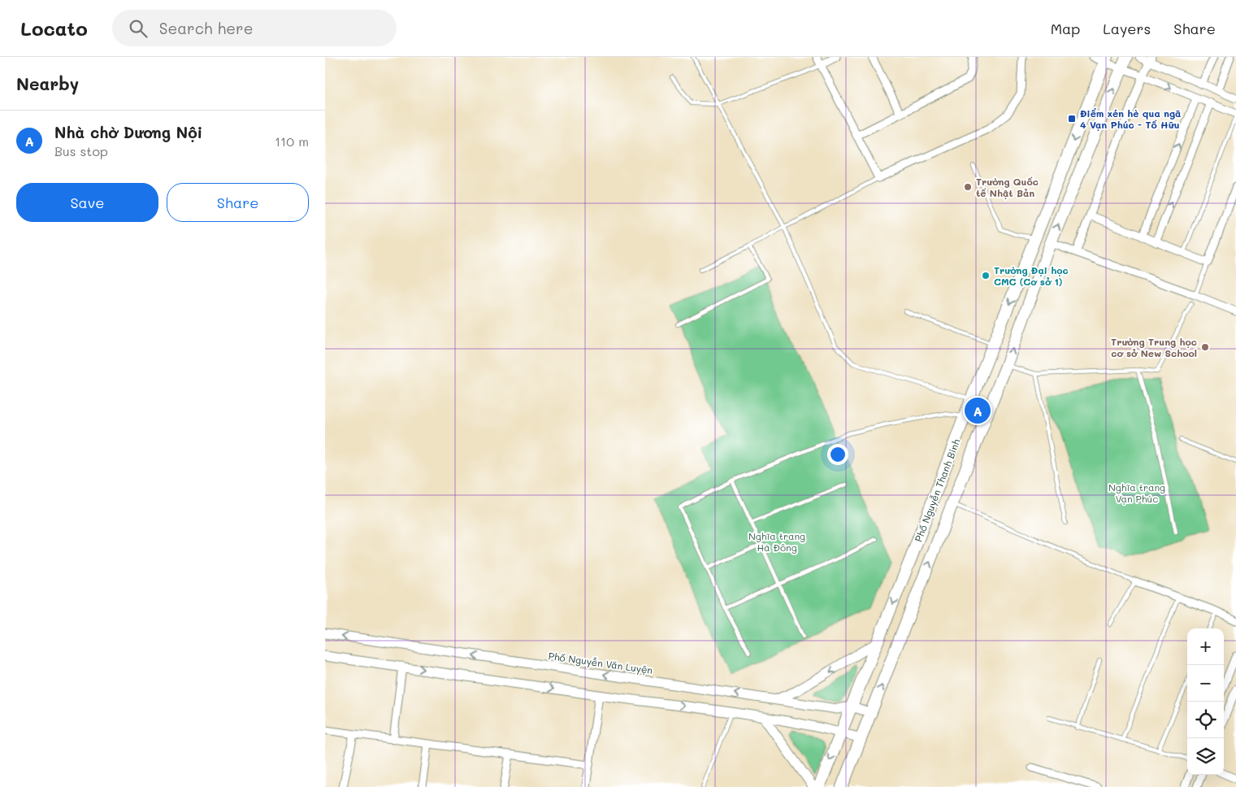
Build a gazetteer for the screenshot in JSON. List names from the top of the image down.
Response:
{
  "streets": {
    "main road": ["Phố Nguyễn Thanh Bình", "Phố Nguyễn Văn Luyện"]
  },
  "crossings": [
    ["Phố Nguyễn Thanh Bình", "Phố Nguyễn Văn Luyện"]
  ],
  "parks": ["Nghĩa trang Vạn Phúc", "Nghĩa trang Hà Đông"],
  "places": {
    "transit": ["Điểm xén hè qua ngã 4 Vạn Phúc - Tố Hữu"],
    "other": ["Trường Quốc tế Nhật Bản", "Trường Đại học CMC (Cơ sở 1)", "Trường Trung học cơ sở New School"]
  },
  "page": {
    "header": "Locato",
    "search": "Search here",
    "nav": ["Map", "Layers", "Share"],
    "heading": "Nearby",
    "list": [
      {
        "mark": "A",
        "name": "Nhà chờ Dương Nội",
        "note": "Bus stop",
        "value": "110 m"
      }
    ],
    "buttons": ["Save", "Share"],
    "pins": "A",
    "map_buttons": ["+", "−"]
  }
}
